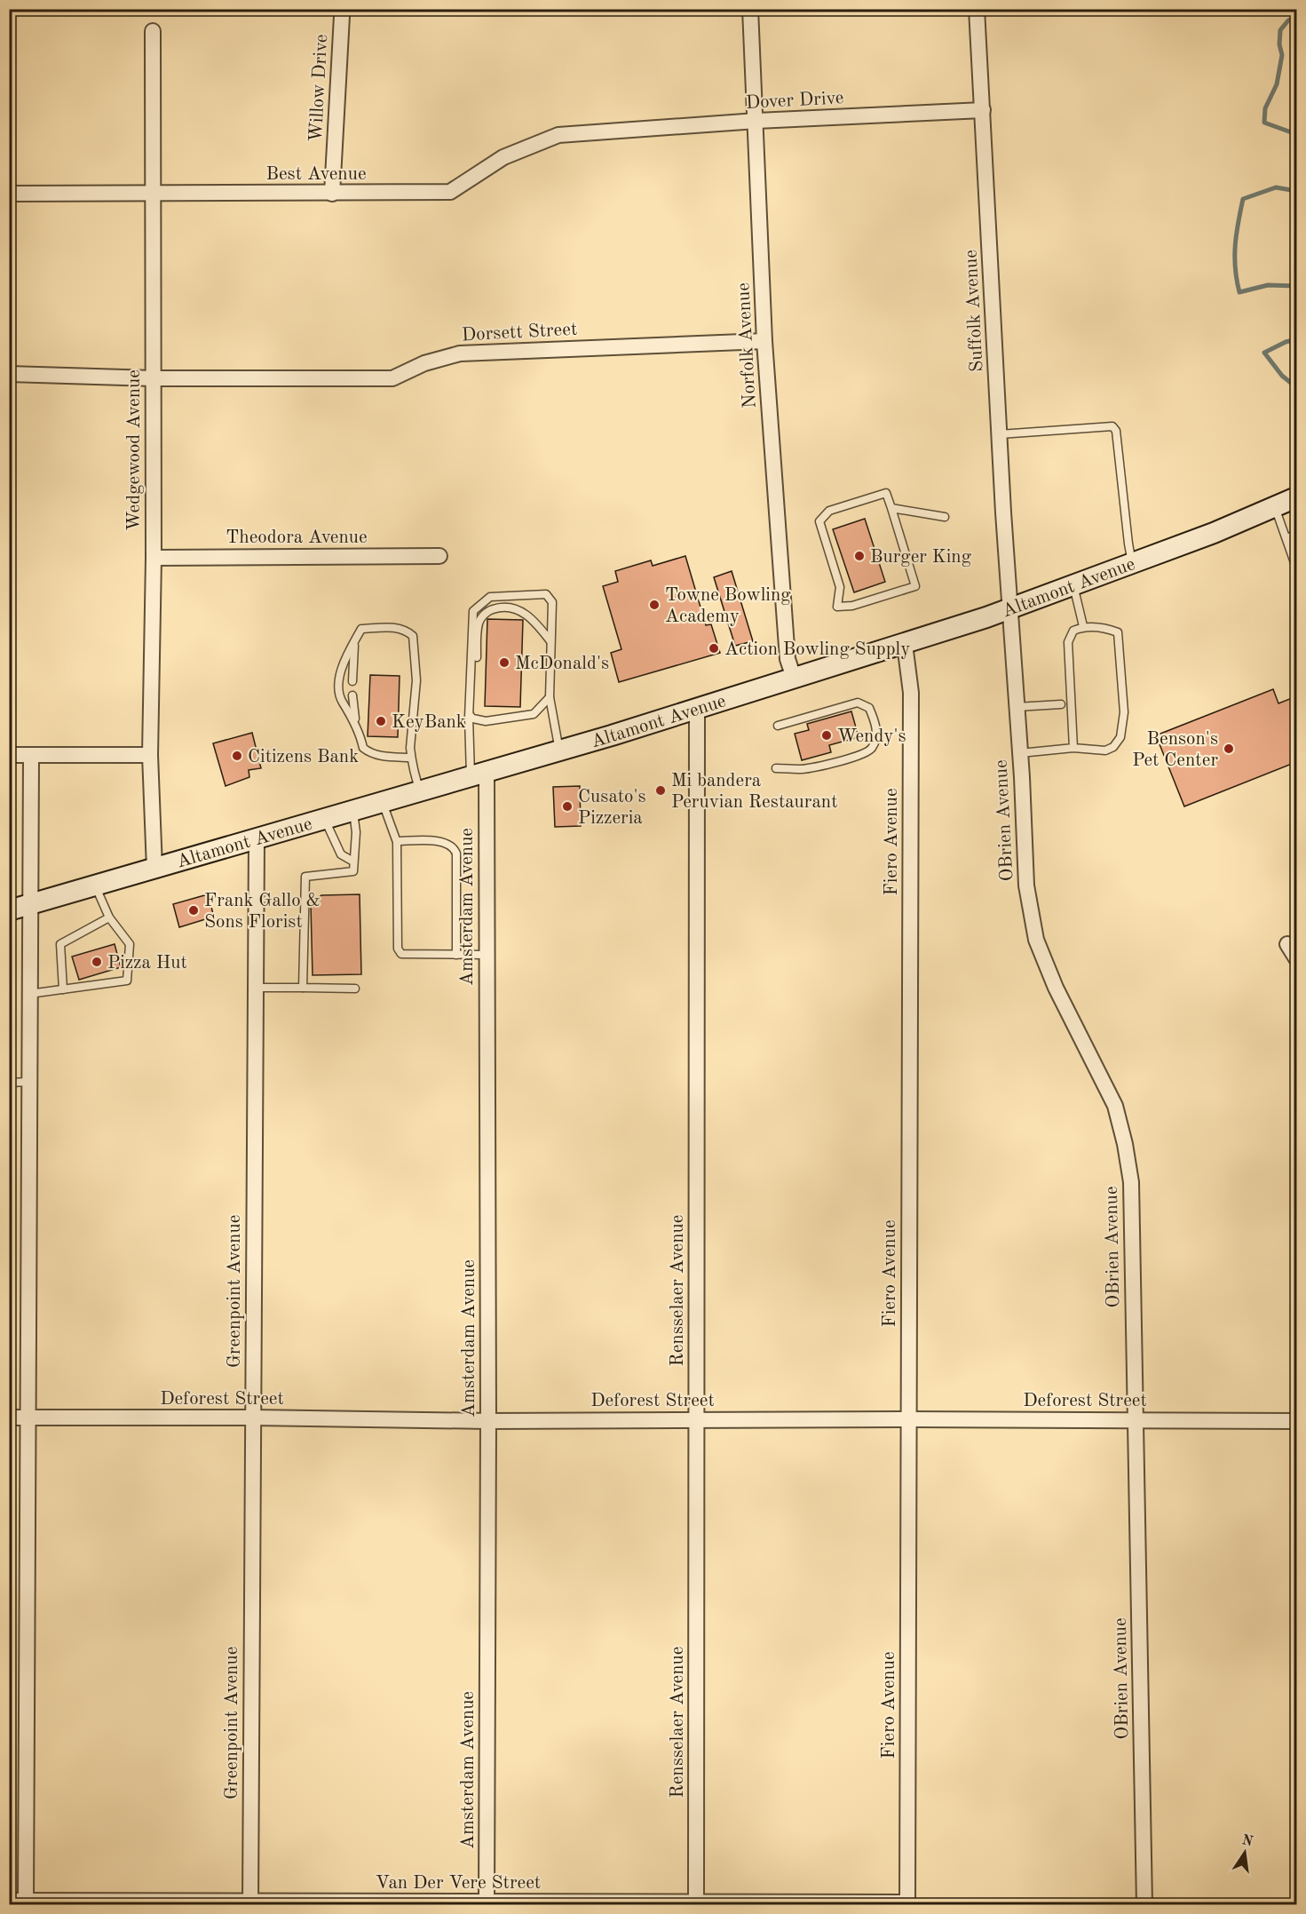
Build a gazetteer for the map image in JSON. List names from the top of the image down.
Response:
{
  "streets": {
    "main road": ["Altamont Avenue"],
    "street": [
      "Willow Drive",
      "Dover Drive",
      "Best Avenue",
      "Suffolk Avenue",
      "Dorsett Street",
      "Norfolk Avenue",
      "Wedgewood Avenue",
      "Theodora Avenue",
      "OBrien Avenue",
      "Fiero Avenue",
      "Amsterdam Avenue",
      "Rensselaer Avenue",
      "Greenpoint Avenue",
      "Deforest Street",
      "Van Der Vere Street"
    ]
  },
  "crossings": [
    ["Willow Drive", "Best Avenue"],
    ["Dover Drive", "Best Avenue"],
    ["Dover Drive", "Suffolk Avenue"],
    ["Dover Drive", "Norfolk Avenue"],
    ["Best Avenue", "Wedgewood Avenue"],
    ["Suffolk Avenue", "Altamont Avenue"],
    ["Suffolk Avenue", "OBrien Avenue"],
    ["Dorsett Street", "Norfolk Avenue"],
    ["Dorsett Street", "Wedgewood Avenue"],
    ["Norfolk Avenue", "Altamont Avenue"],
    ["Wedgewood Avenue", "Theodora Avenue"],
    ["Wedgewood Avenue", "Altamont Avenue"],
    ["Altamont Avenue", "OBrien Avenue"],
    ["Altamont Avenue", "Fiero Avenue"],
    ["Altamont Avenue", "Amsterdam Avenue"],
    ["Altamont Avenue", "Rensselaer Avenue"],
    ["Altamont Avenue", "Greenpoint Avenue"],
    ["OBrien Avenue", "Deforest Street"],
    ["Fiero Avenue", "Deforest Street"],
    ["Fiero Avenue", "Van Der Vere Street"],
    ["Amsterdam Avenue", "Deforest Street"],
    ["Amsterdam Avenue", "Van Der Vere Street"],
    ["Rensselaer Avenue", "Deforest Street"],
    ["Rensselaer Avenue", "Van Der Vere Street"],
    ["Greenpoint Avenue", "Deforest Street"],
    ["Greenpoint Avenue", "Van Der Vere Street"]
  ],
  "places": [
    "Burger King",
    "Towne Bowling Academy",
    "Action Bowling Supply",
    "McDonald's",
    "KeyBank",
    "Wendy's",
    "Benson's Pet Center",
    "Citizens Bank",
    "Mi bandera Peruvian Restaurant",
    "Cusato's Pizzeria",
    "Frank Gallo & Sons Florist",
    "Pizza Hut"
  ],
  "north": "top"
}
